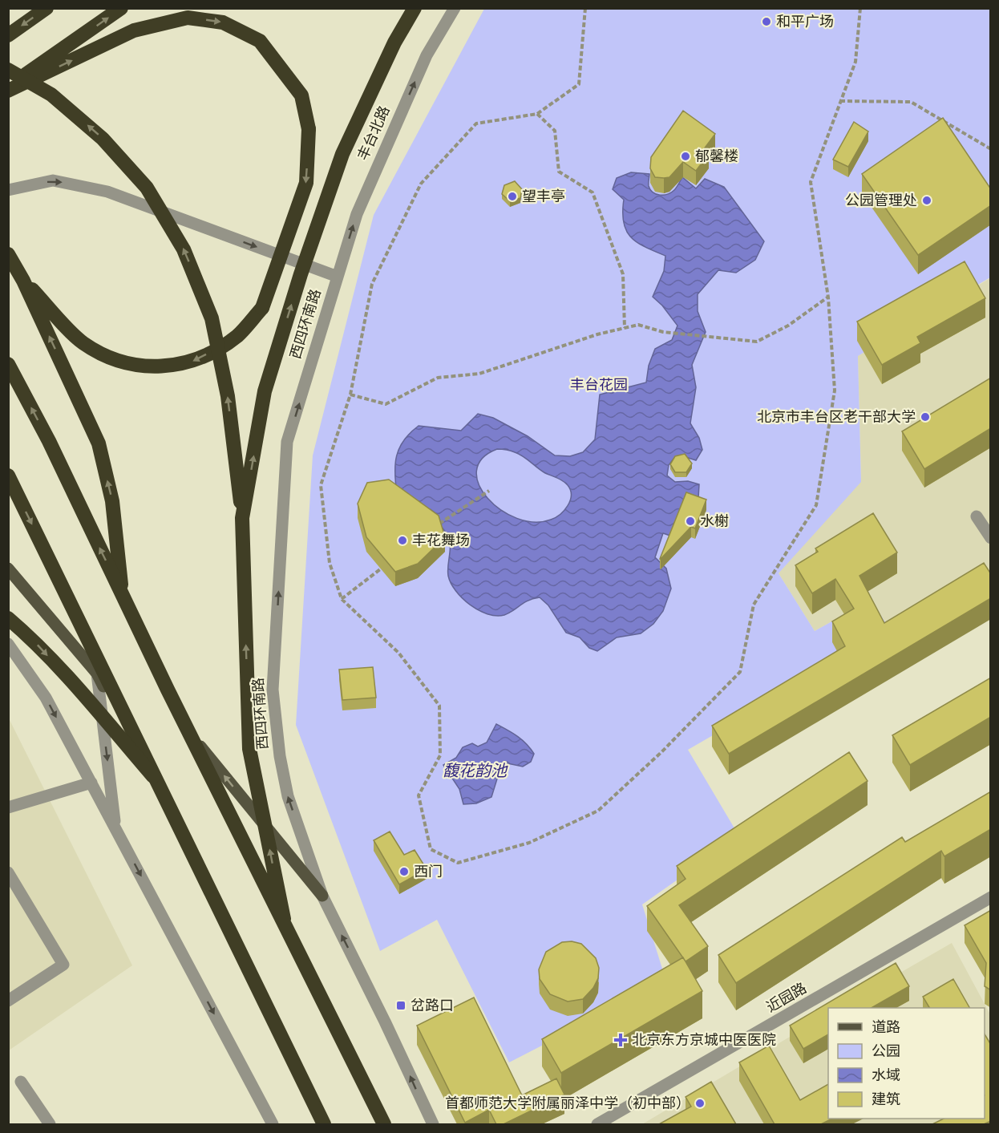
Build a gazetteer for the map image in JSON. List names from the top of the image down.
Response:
{
  "streets": {
    "street": ["丰台北路", "西四环南路", "近园路"]
  },
  "crossings": [
    ["丰台北路", "西四环南路"]
  ],
  "one_way": ["丰台北路", "西四环南路"],
  "water": ["馥花韵池"],
  "parks": ["丰台花园"],
  "places": {
    "other": [
      "和平广场",
      "郁馨楼",
      "望丰亭",
      "公园管理处",
      "北京市丰台区老干部大学",
      "水榭",
      "丰花舞场",
      "西门",
      "首都师范大学附属丽泽中学（初中部）"
    ],
    "transit": ["岔路口"],
    "health": ["北京东方京城中医医院"]
  },
  "legend": [
    "道路",
    "公园",
    "水域",
    "建筑"
  ]
}
